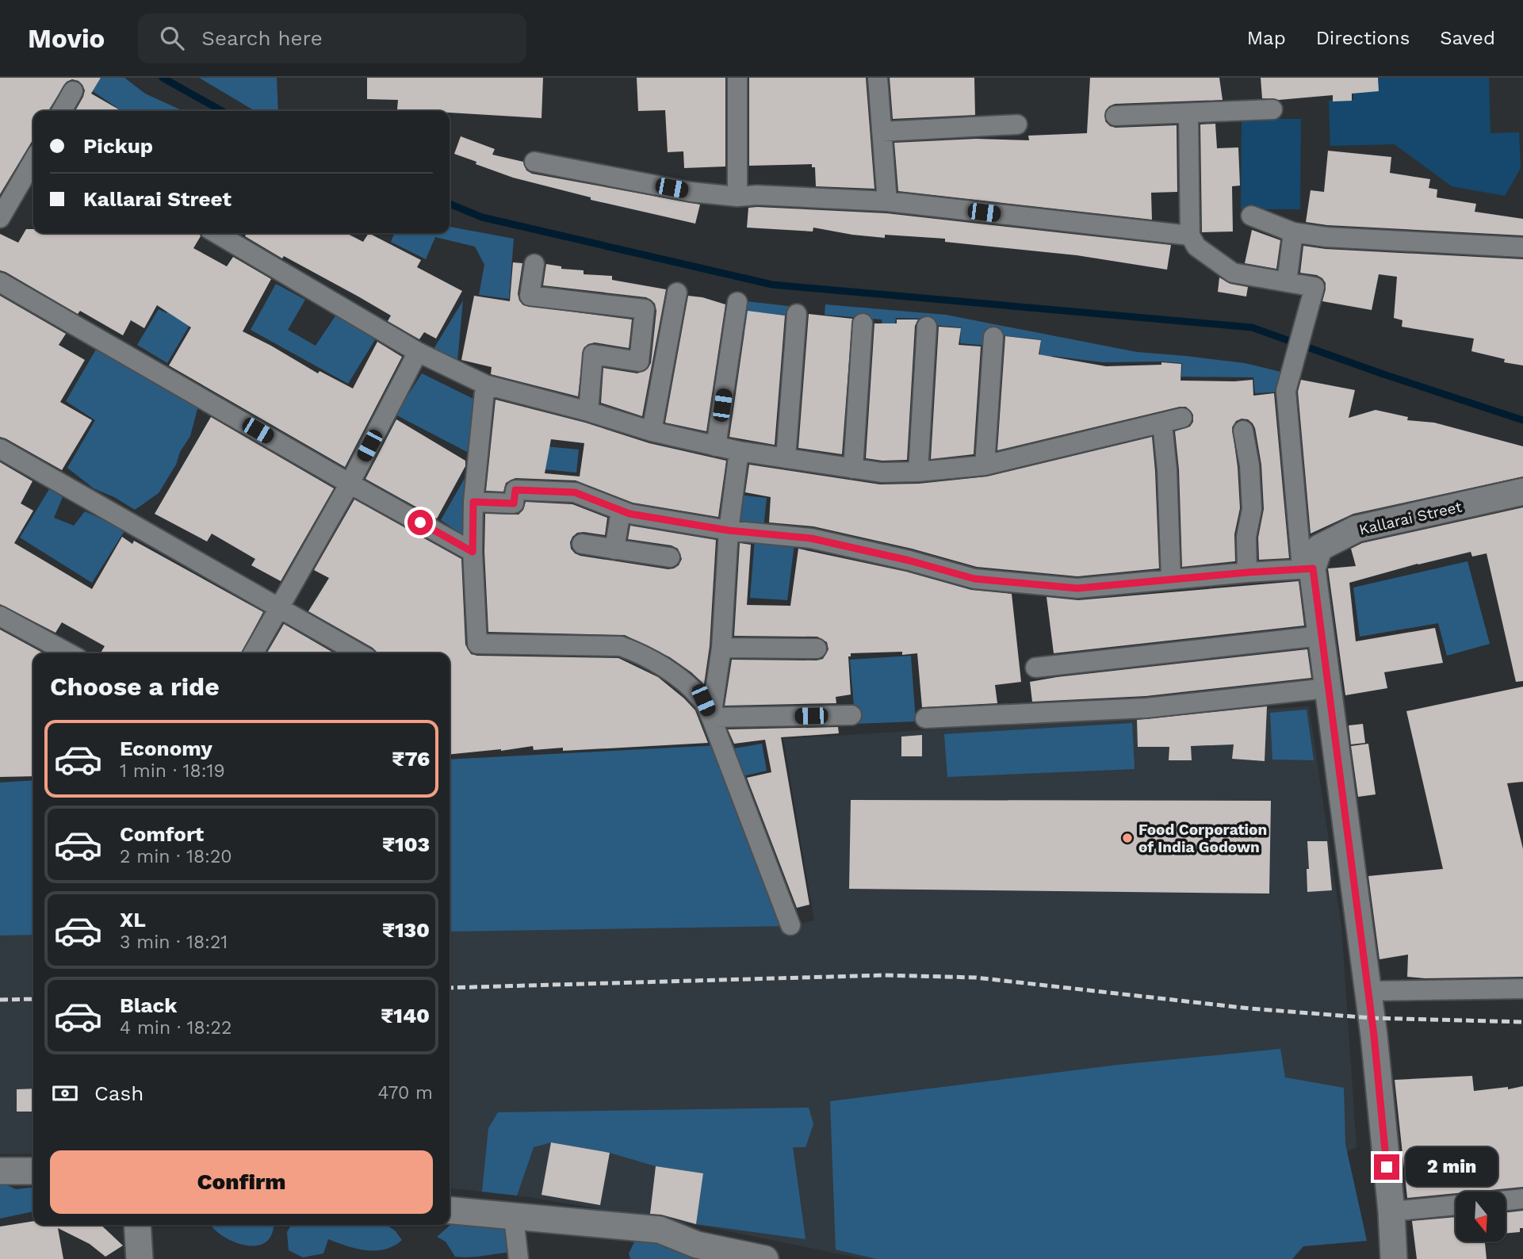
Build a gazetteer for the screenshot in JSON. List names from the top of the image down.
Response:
{
  "streets": {
    "street": ["Kallarai Street"]
  },
  "places": ["Food Corporation of India Godown"],
  "north": "bottom",
  "page": {
    "header": "Movio",
    "search": "Search here",
    "nav": ["Map", "Directions", "Saved"],
    "banner": ["Pickup", "Kallarai Street"],
    "heading": "Choose a ride",
    "list": [
      {
        "name": "Economy",
        "note": "1 min · 18:19",
        "value": "₹76"
      },
      {
        "name": "Comfort",
        "note": "2 min · 18:20",
        "value": "₹103"
      },
      {
        "name": "XL",
        "note": "3 min · 18:21",
        "value": "₹130"
      },
      {
        "name": "Black",
        "note": "4 min · 18:22",
        "value": "₹140"
      }
    ],
    "pay": ["Cash", "470 m"],
    "buttons": "Confirm",
    "bubble": "2 min"
  }
}
